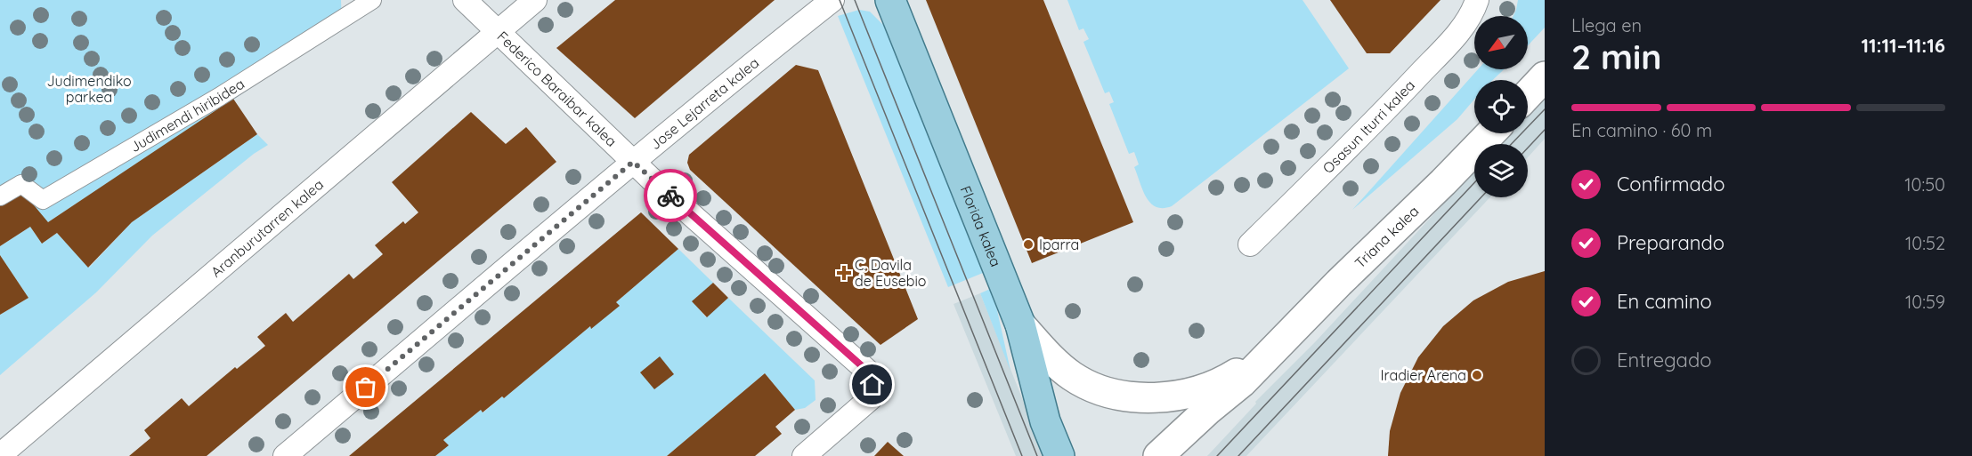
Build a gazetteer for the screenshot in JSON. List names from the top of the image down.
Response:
{
  "streets": {
    "main road": ["Florida kalea", "Triana kalea"],
    "street": [
      "Federico Baraibar kalea",
      "Jose Lejarreta kalea",
      "Judimendi hiribidea",
      "Osasun Iturri kalea",
      "Aranburutarren kalea"
    ]
  },
  "crossings": [
    ["Federico Baraibar kalea", "Jose Lejarreta kalea"],
    ["Federico Baraibar kalea", "Aranburutarren kalea"],
    ["Florida kalea", "Triana kalea"]
  ],
  "parks": ["Judimendiko parkea"],
  "places": {
    "other": ["Iparra", "Iradier Arena"],
    "health": ["C. Davila de Eusebio"]
  },
  "north": "bottom left",
  "page": {
    "heading": ["2 min", "Llega en", "11:11–11:16"],
    "bar": "En camino · 60 m",
    "list": [
      ["Confirmado", "10:50"],
      ["Preparando", "10:52"],
      ["En camino", "10:59"],
      "Entregado"
    ]
  }
}
